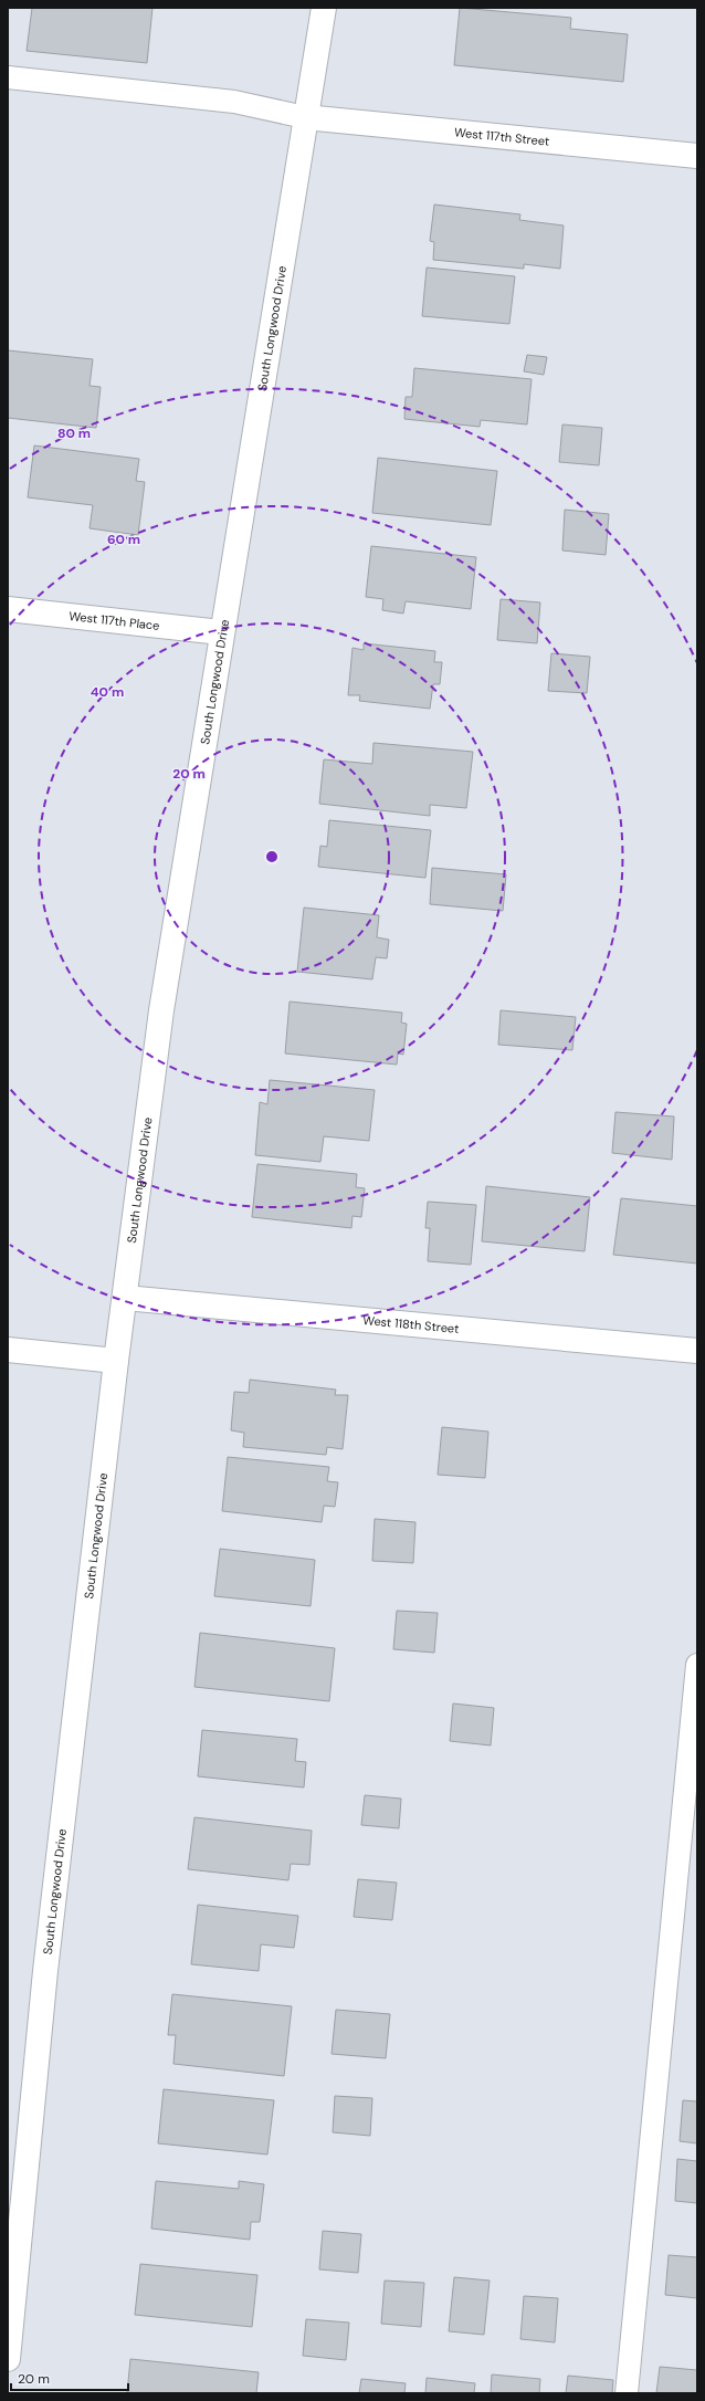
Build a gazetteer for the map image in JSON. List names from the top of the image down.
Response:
{
  "streets": {
    "street": [
      "West 117th Street",
      "South Longwood Drive",
      "West 117th Place",
      "West 118th Street"
    ]
  },
  "crossings": [
    ["West 117th Street", "South Longwood Drive"],
    ["South Longwood Drive", "West 117th Place"],
    ["South Longwood Drive", "West 118th Street"]
  ],
  "scale_bar": "20 m",
  "rings": [
    "80 m",
    "60 m",
    "40 m",
    "20 m"
  ]
}
